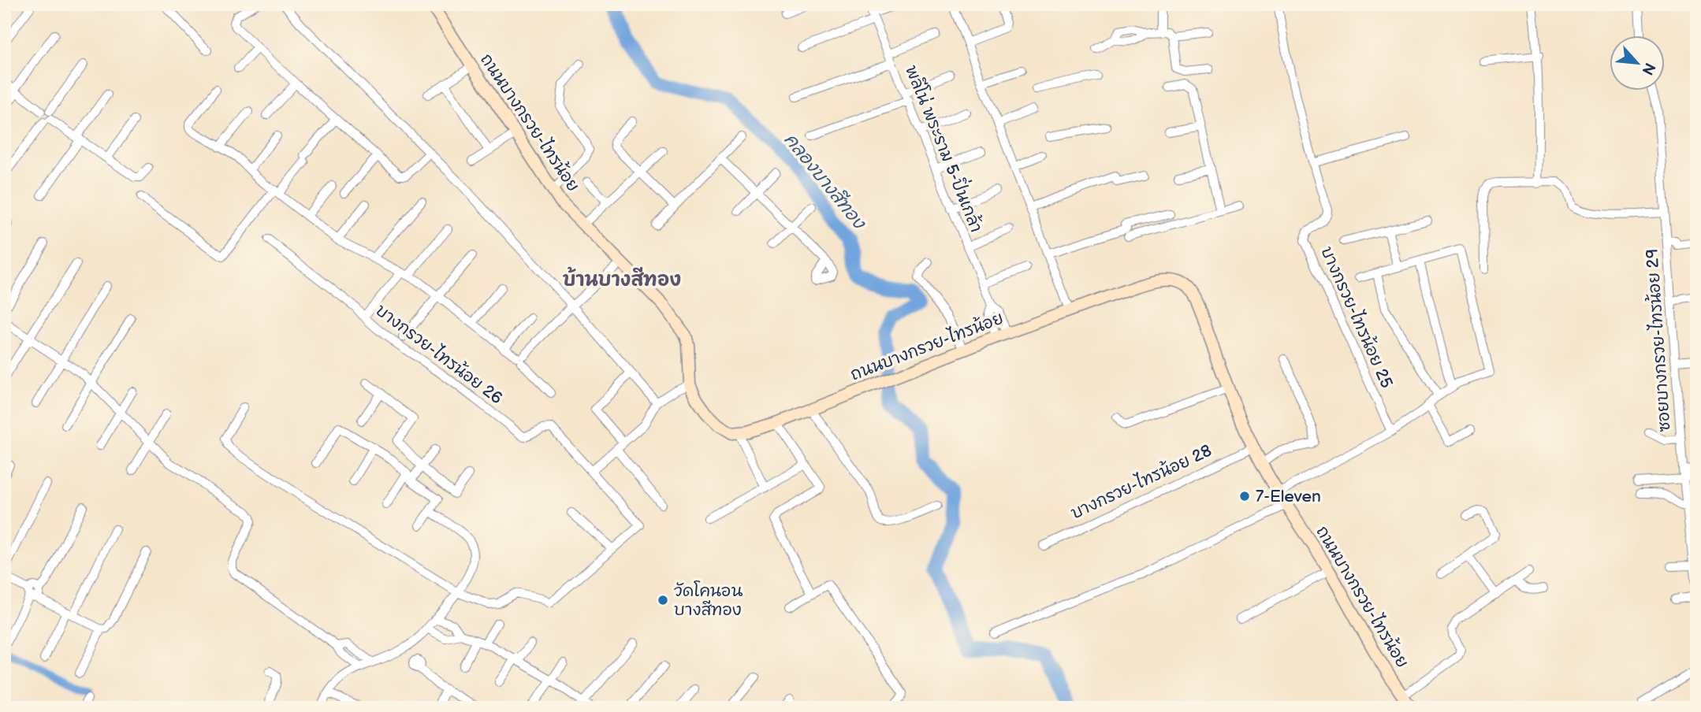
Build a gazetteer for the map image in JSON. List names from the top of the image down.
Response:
{
  "streets": {
    "main road": ["ถนนบางกรวย-ไทรน้อย"],
    "street": [
      "พลีโน่ พระราม 5-ปิ่นเกล้า",
      "บางกรวย-ไทรน้อย 25",
      "ซอยบางกรวย-ไทรน้อย 29",
      "บางกรวย-ไทรน้อย 26",
      "บางกรวย-ไทรน้อย 28"
    ]
  },
  "crossings": [
    ["ถนนบางกรวย-ไทรน้อย", "พลีโน่ พระราม 5-ปิ่นเกล้า"],
    ["ถนนบางกรวย-ไทรน้อย", "บางกรวย-ไทรน้อย 28"]
  ],
  "districts": ["บ้านบางสีทอง"],
  "water": ["คลองบางสีทอง"],
  "places": ["7-Eleven", "วัดโคนอน บางสีทอง"],
  "north": "bottom right"
}
